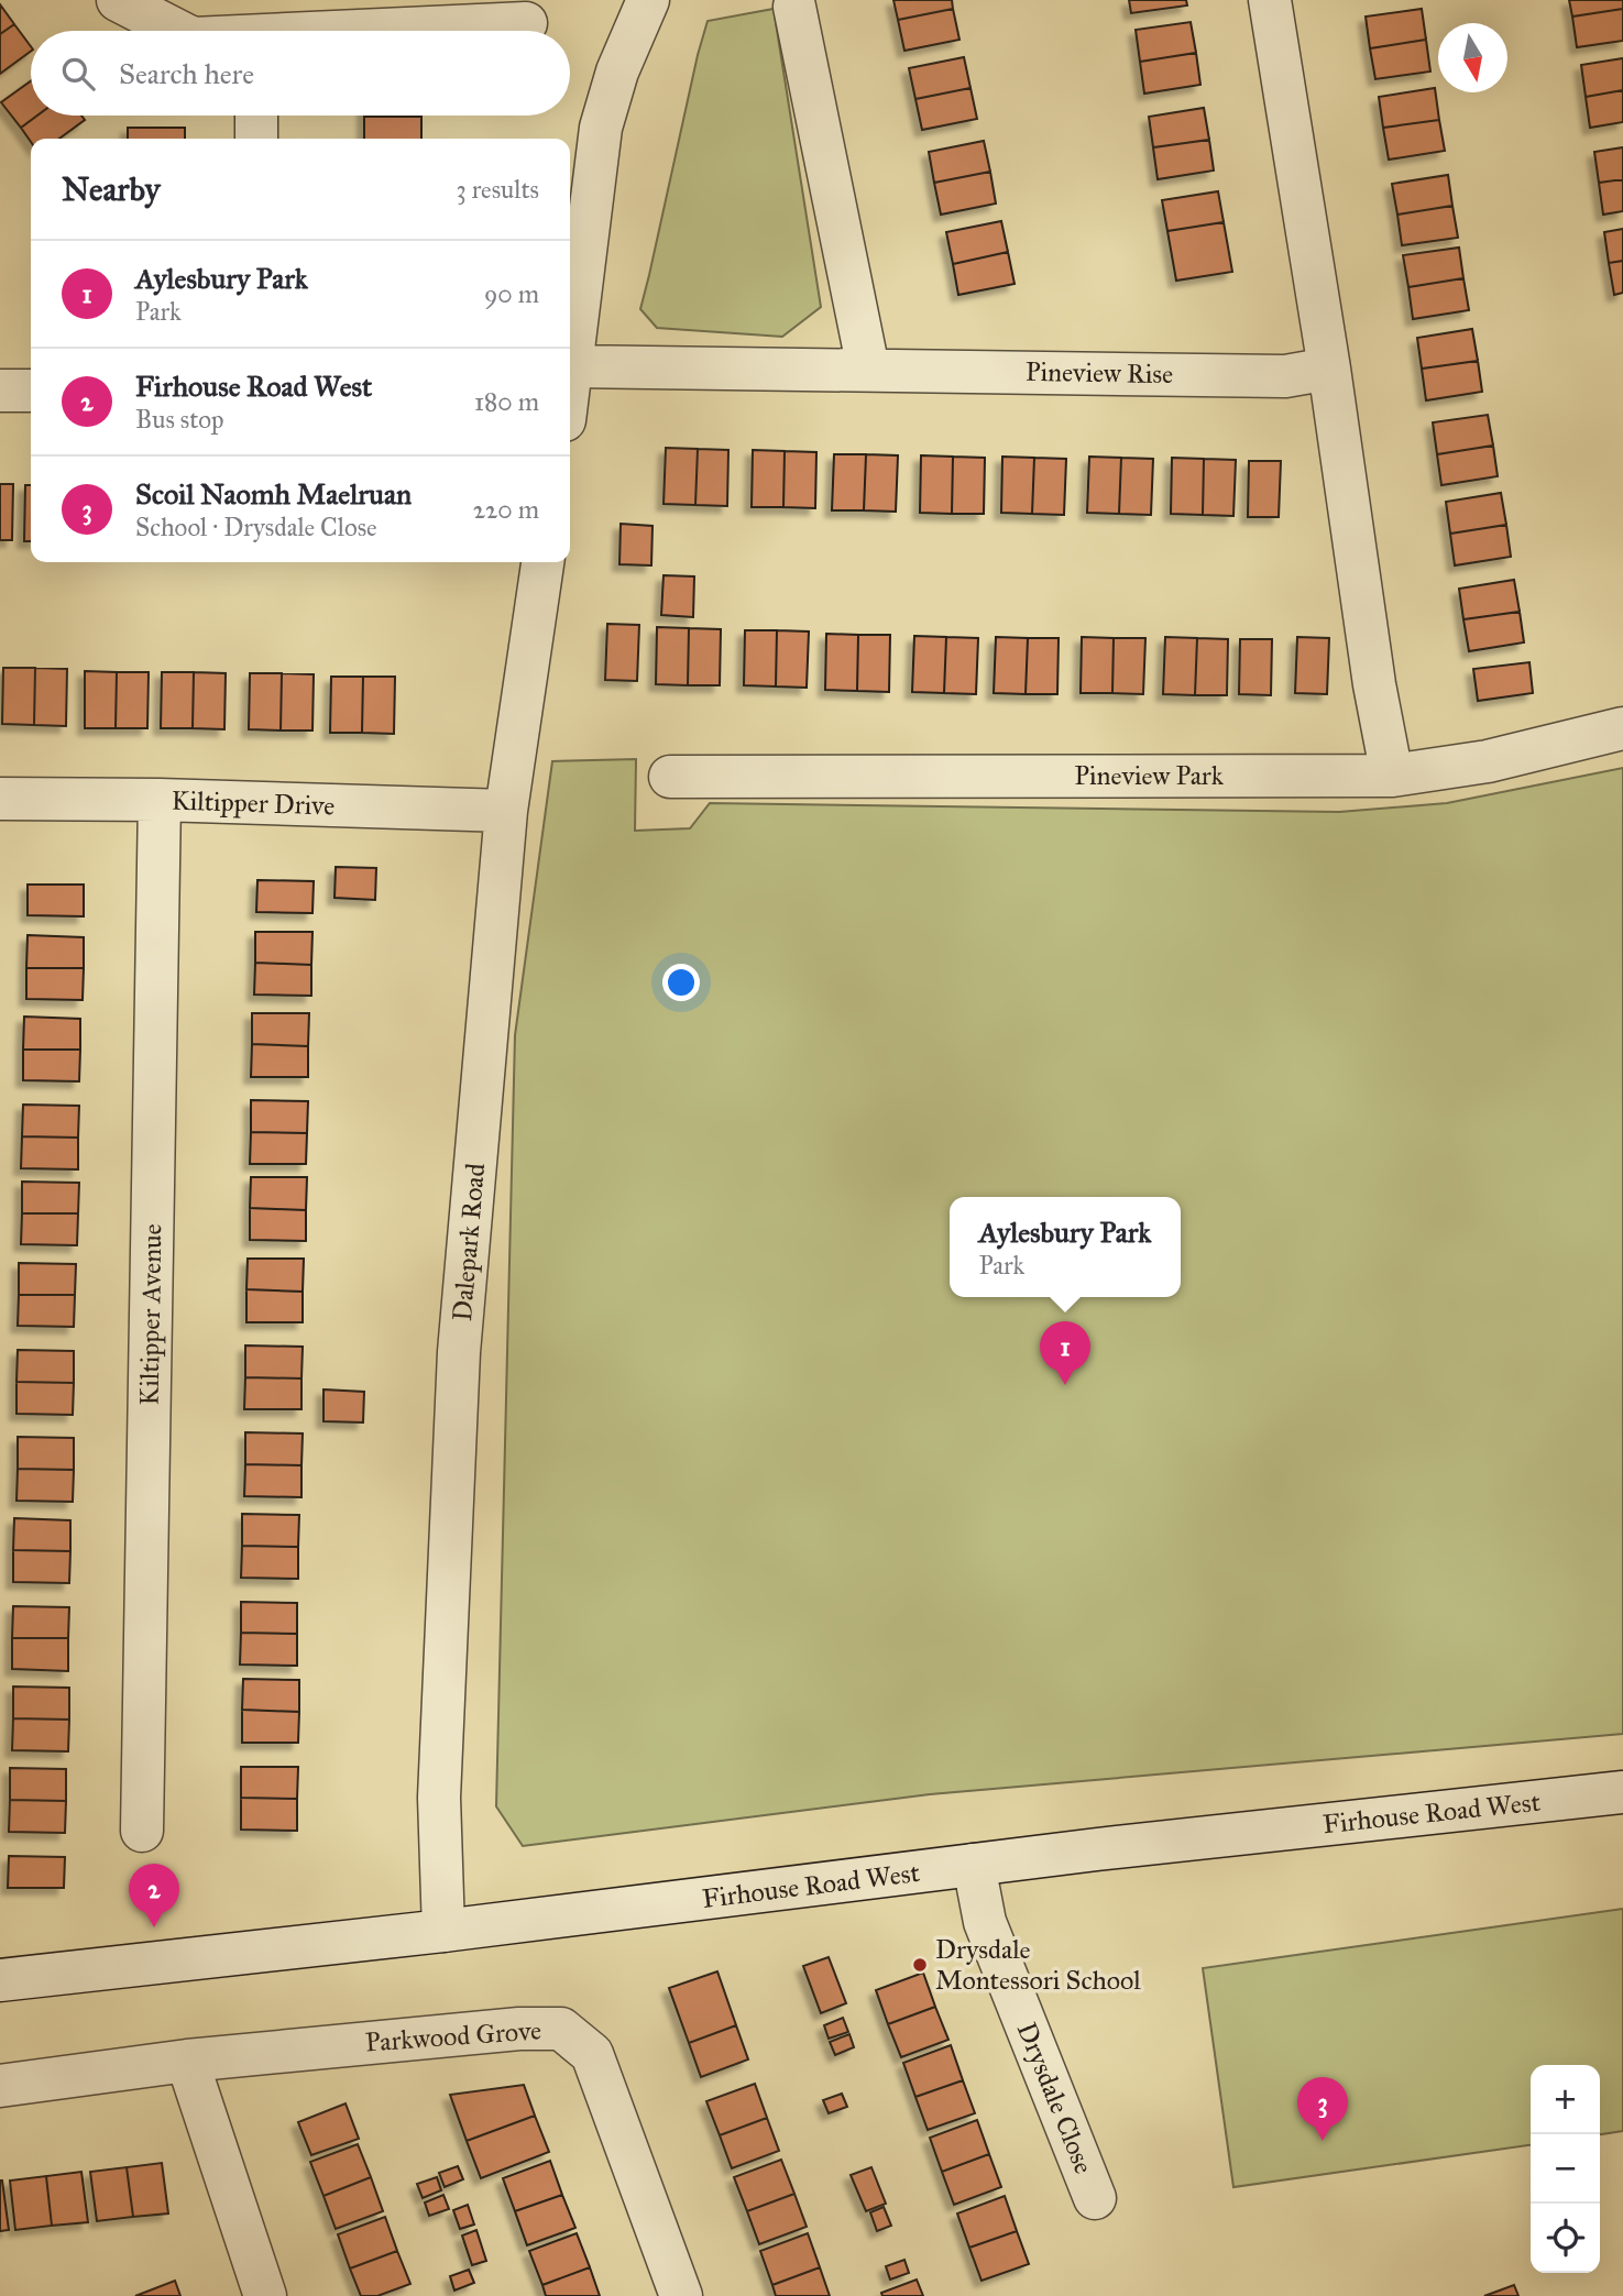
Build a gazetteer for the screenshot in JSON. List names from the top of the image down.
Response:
{
  "streets": {
    "street": [
      "Pineview Rise",
      "Pineview Park",
      "Kiltipper Drive",
      "Dalepark Road",
      "Kiltipper Avenue",
      "Firhouse Road West",
      "Parkwood Grove",
      "Drysdale Close"
    ]
  },
  "crossings": [
    ["Kiltipper Drive", "Dalepark Road"],
    ["Kiltipper Drive", "Kiltipper Avenue"],
    ["Dalepark Road", "Firhouse Road West"],
    ["Firhouse Road West", "Drysdale Close"]
  ],
  "places": ["Drysdale Montessori School"],
  "north": "bottom",
  "page": {
    "search": "Search here",
    "heading": ["Nearby", "3 results"],
    "list": [
      {
        "mark": "1",
        "name": "Aylesbury Park",
        "note": "Park",
        "value": "90 m"
      },
      {
        "mark": "2",
        "name": "Firhouse Road West",
        "note": "Bus stop",
        "value": "180 m"
      },
      {
        "mark": "3",
        "name": "Scoil Naomh Maelruan",
        "note": "School · Drysdale Close",
        "value": "220 m"
      }
    ],
    "popup": ["Aylesbury Park", "Park"],
    "pins": ["1", "2", "3"],
    "map_buttons": ["+", "−"]
  }
}
